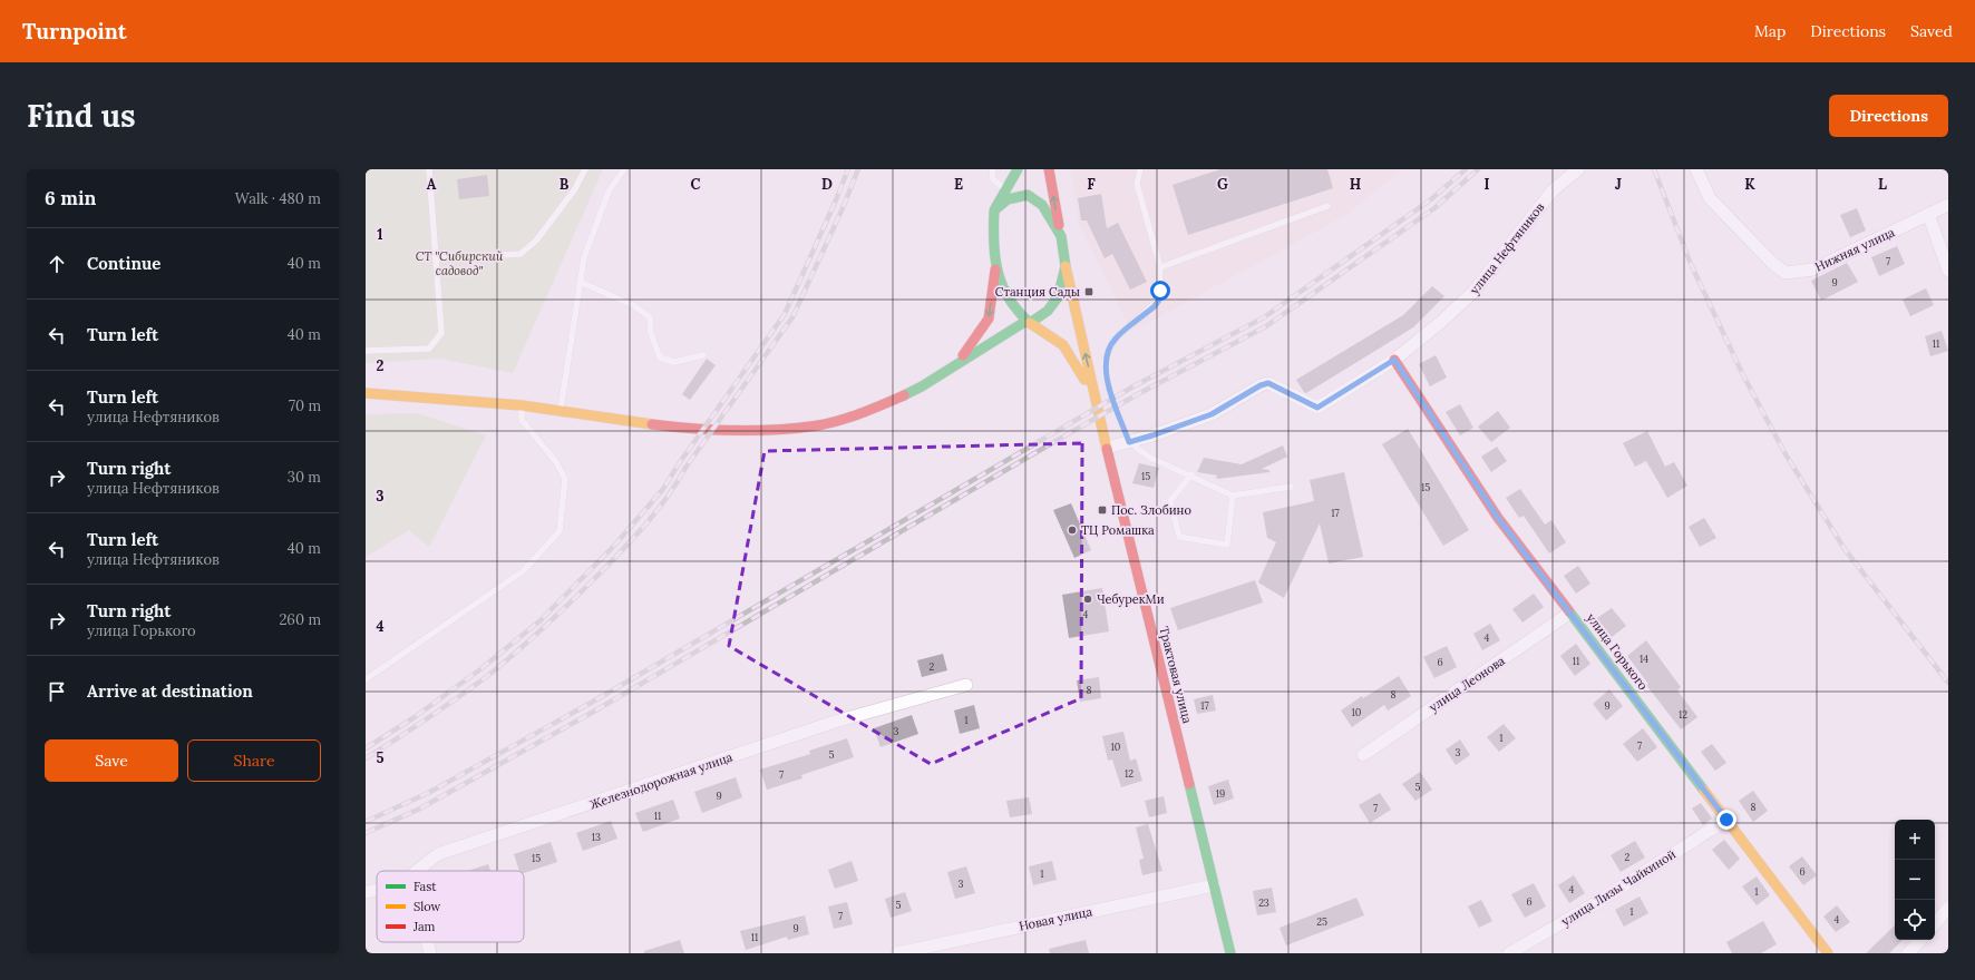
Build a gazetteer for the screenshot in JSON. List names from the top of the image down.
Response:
{
  "streets": {
    "main road": ["улица Горького", "Трактовая улица"],
    "street": [
      "улица Нефтяников",
      "Нижняя улица",
      "улица Леонова",
      "Железнодорожная улица",
      "улица Лизы Чайкиной",
      "Новая улица"
    ]
  },
  "crossings": [
    ["улица Нефтяников", "улица Горького"],
    ["улица Нефтяников", "Трактовая улица"],
    ["улица Горького", "улица Леонова"],
    ["улица Горького", "улица Лизы Чайкиной"],
    ["Трактовая улица", "Новая улица"]
  ],
  "parks": ["СТ \"Сибирский садовод\""],
  "places": {
    "transit": ["Станция Сады", "Пос. Злобино"],
    "other": ["ТЦ Ромашка", "ЧебурекМи"]
  },
  "house_numbers": [
    "7",
    "9",
    "11",
    "15",
    "15",
    "17",
    "4",
    "4",
    "14",
    "11",
    "6",
    "2",
    "8",
    "8",
    "17",
    "9",
    "10",
    "12",
    "1",
    "3",
    "1",
    "7",
    "10",
    "3",
    "5",
    "12",
    "7",
    "5",
    "19",
    "9",
    "8",
    "7",
    "11",
    "13",
    "2",
    "15",
    "6",
    "1",
    "3",
    "4",
    "1",
    "6",
    "23",
    "5",
    "1",
    "7",
    "4",
    "25",
    "9",
    "11"
  ],
  "legend": ["Fast", "Slow", "Jam"],
  "page": {
    "header": "Turnpoint",
    "nav": ["Map", "Directions", "Saved"],
    "buttons": [
      "Directions",
      ["Save", "Share"]
    ],
    "title": "Find us",
    "heading": ["6 min", "Walk · 480 m"],
    "list": [
      ["Continue", "40 m"],
      ["Turn left", "40 m"],
      ["Turn left", "улица Нефтяников", "70 m"],
      ["Turn right", "улица Нефтяников", "30 m"],
      ["Turn left", "улица Нефтяников", "40 m"],
      ["Turn right", "улица Горького", "260 m"],
      "Arrive at destination"
    ],
    "map_buttons": ["+", "−"]
  },
  "grid": {
    "columns": [
      "A",
      "B",
      "C",
      "D",
      "E",
      "F",
      "G",
      "H",
      "I",
      "J",
      "K",
      "L"
    ],
    "rows": [
      "1",
      "2",
      "3",
      "4",
      "5"
    ]
  }
}
